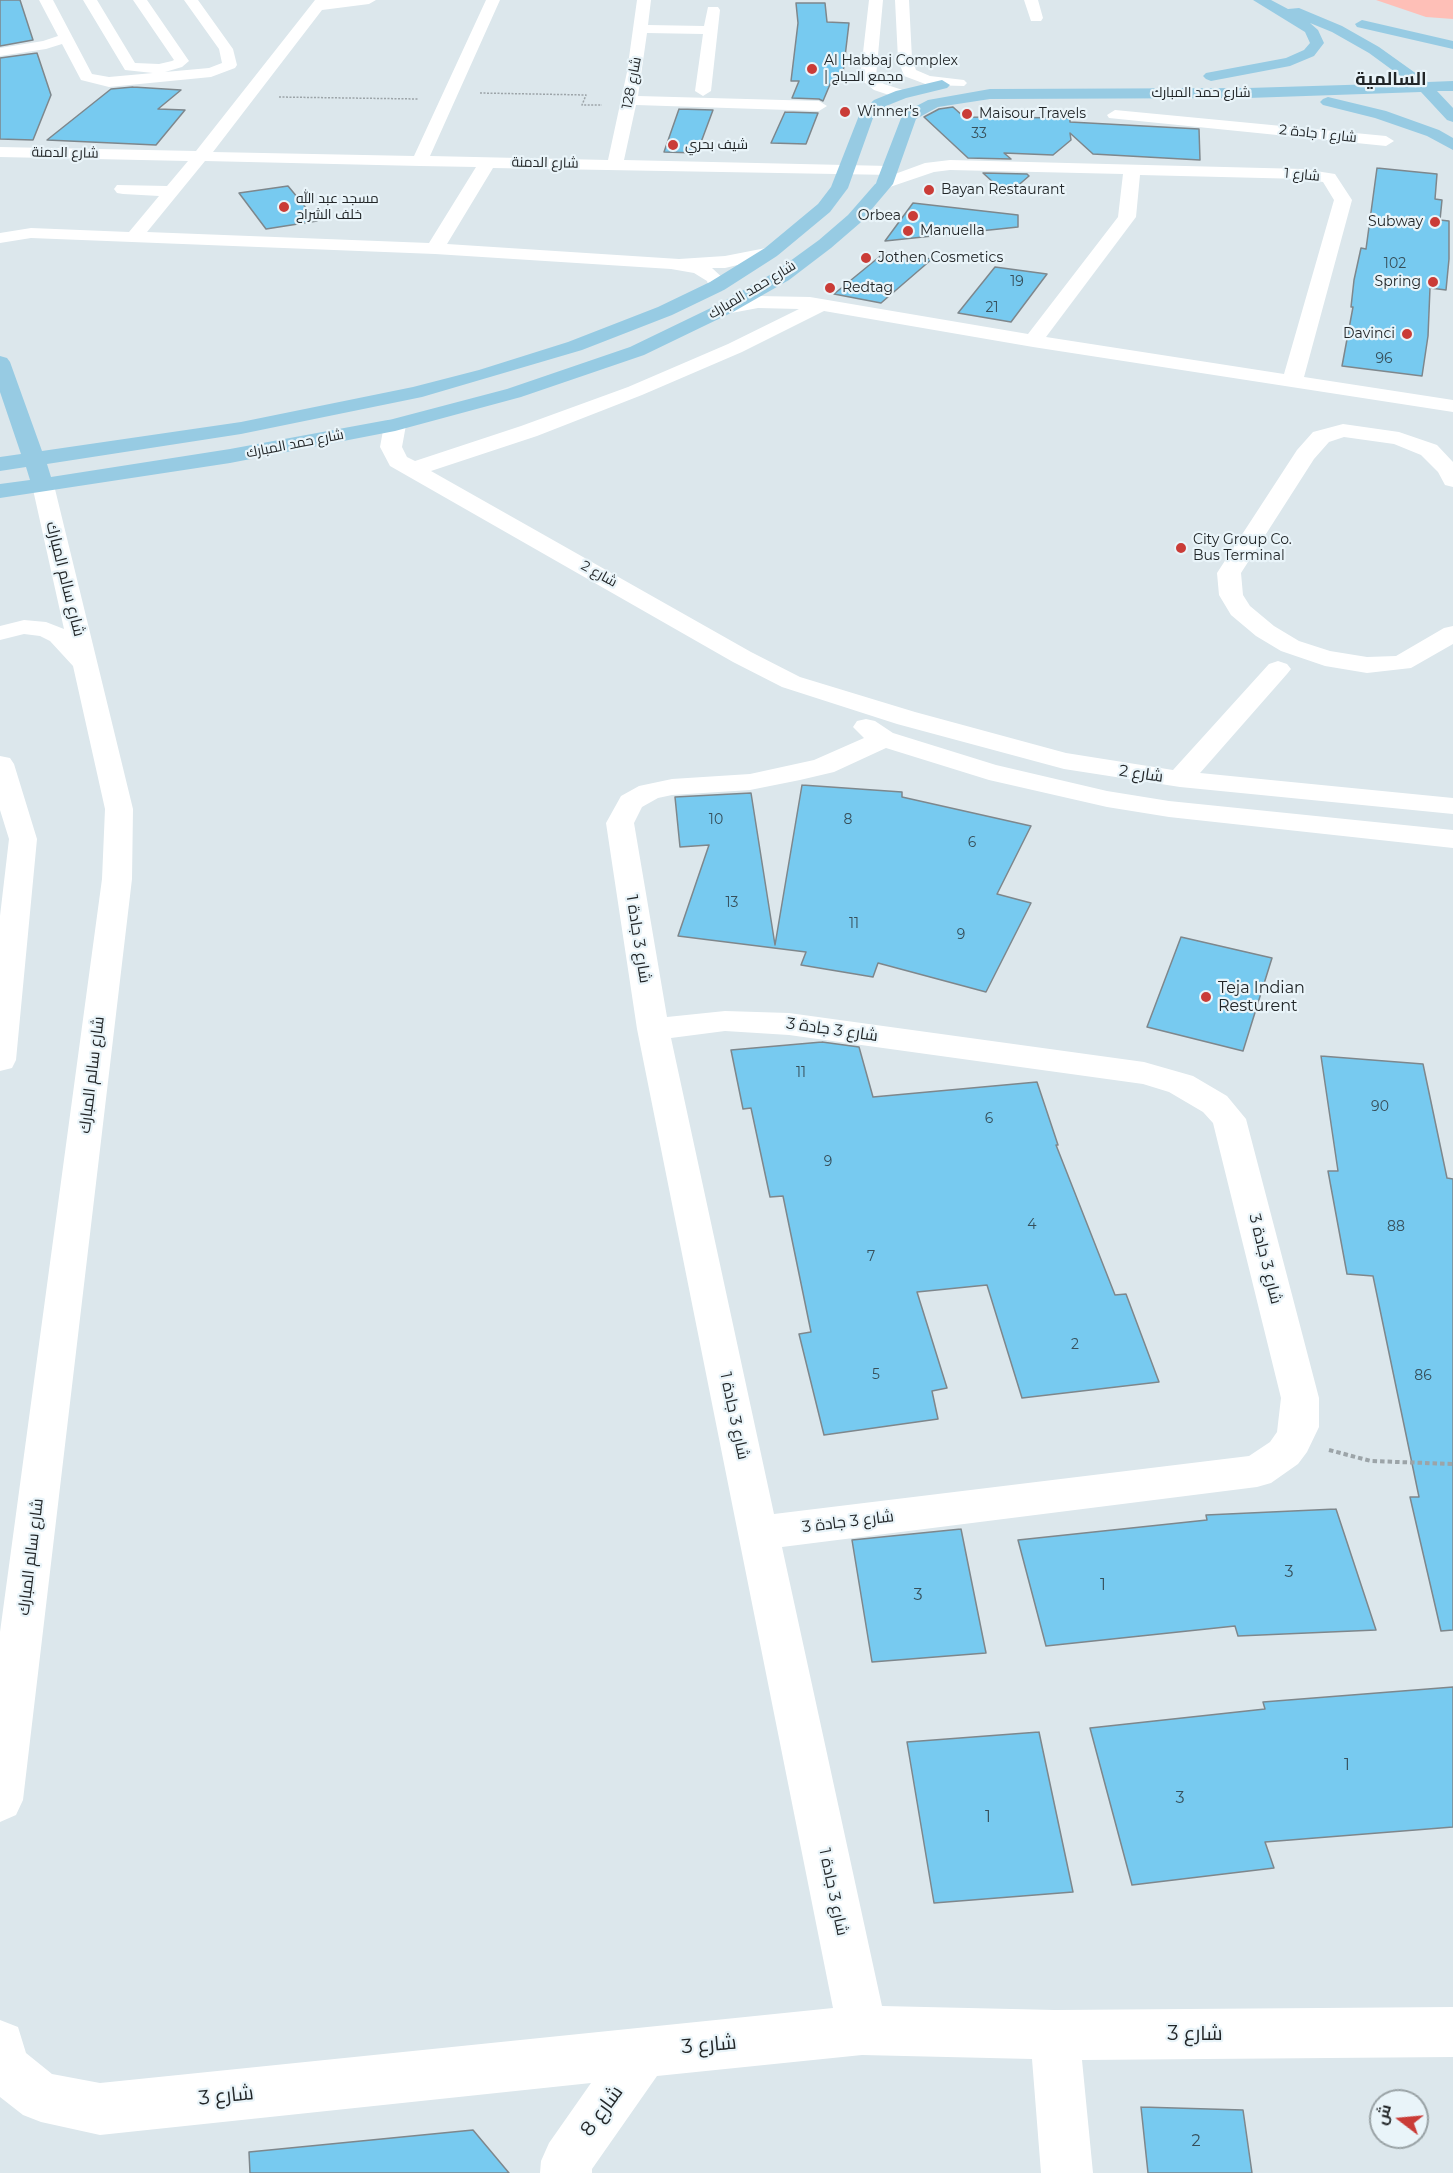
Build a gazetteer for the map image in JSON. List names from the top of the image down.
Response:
{
  "streets": {
    "main road": ["شارع حمد المبارك", "شارع سالم المبارك"],
    "street": [
      "شارع 128",
      "شارع 1 جادة 2",
      "شارع الدمنة",
      "شارع 1",
      "شارع 2",
      "شارع 3 جادة 1",
      "شارع 3 جادة 3",
      "شارع 3",
      "شارع 8"
    ]
  },
  "crossings": [
    ["شارع 128", "شارع الدمنة"],
    ["شارع حمد المبارك", "شارع الدمنة"],
    ["شارع حمد المبارك", "شارع 1"],
    ["شارع حمد المبارك", "شارع 2"],
    ["شارع حمد المبارك", "شارع سالم المبارك"],
    ["شارع الدمنة", "شارع 1"],
    ["شارع 2", "شارع 3 جادة 1"],
    ["شارع 3 جادة 1", "شارع 3 جادة 3"],
    ["شارع 3 جادة 1", "شارع 3"],
    ["شارع 3", "شارع 8"]
  ],
  "districts": ["السالمية"],
  "places": [
    "Al Habbaj Complex | مجمع الحباج",
    "Winner's",
    "Maisour Travels",
    "شيف بحري",
    "Bayan Restaurant",
    "مسجد عبد الله خلف الشراح",
    "Orbea",
    "Subway",
    "Manuella",
    "Jothen Cosmetics",
    "Spring",
    "Redtag",
    "Davinci",
    "City Group Co. Bus Terminal",
    "Teja Indian Resturent"
  ],
  "house_numbers": [
    "33",
    "102",
    "19",
    "21",
    "96",
    "10",
    "8",
    "6",
    "13",
    "11",
    "9",
    "11",
    "90",
    "6",
    "9",
    "4",
    "88",
    "7",
    "2",
    "5",
    "86",
    "3",
    "1",
    "3",
    "1",
    "3",
    "1",
    "2"
  ],
  "north": "left"
}
